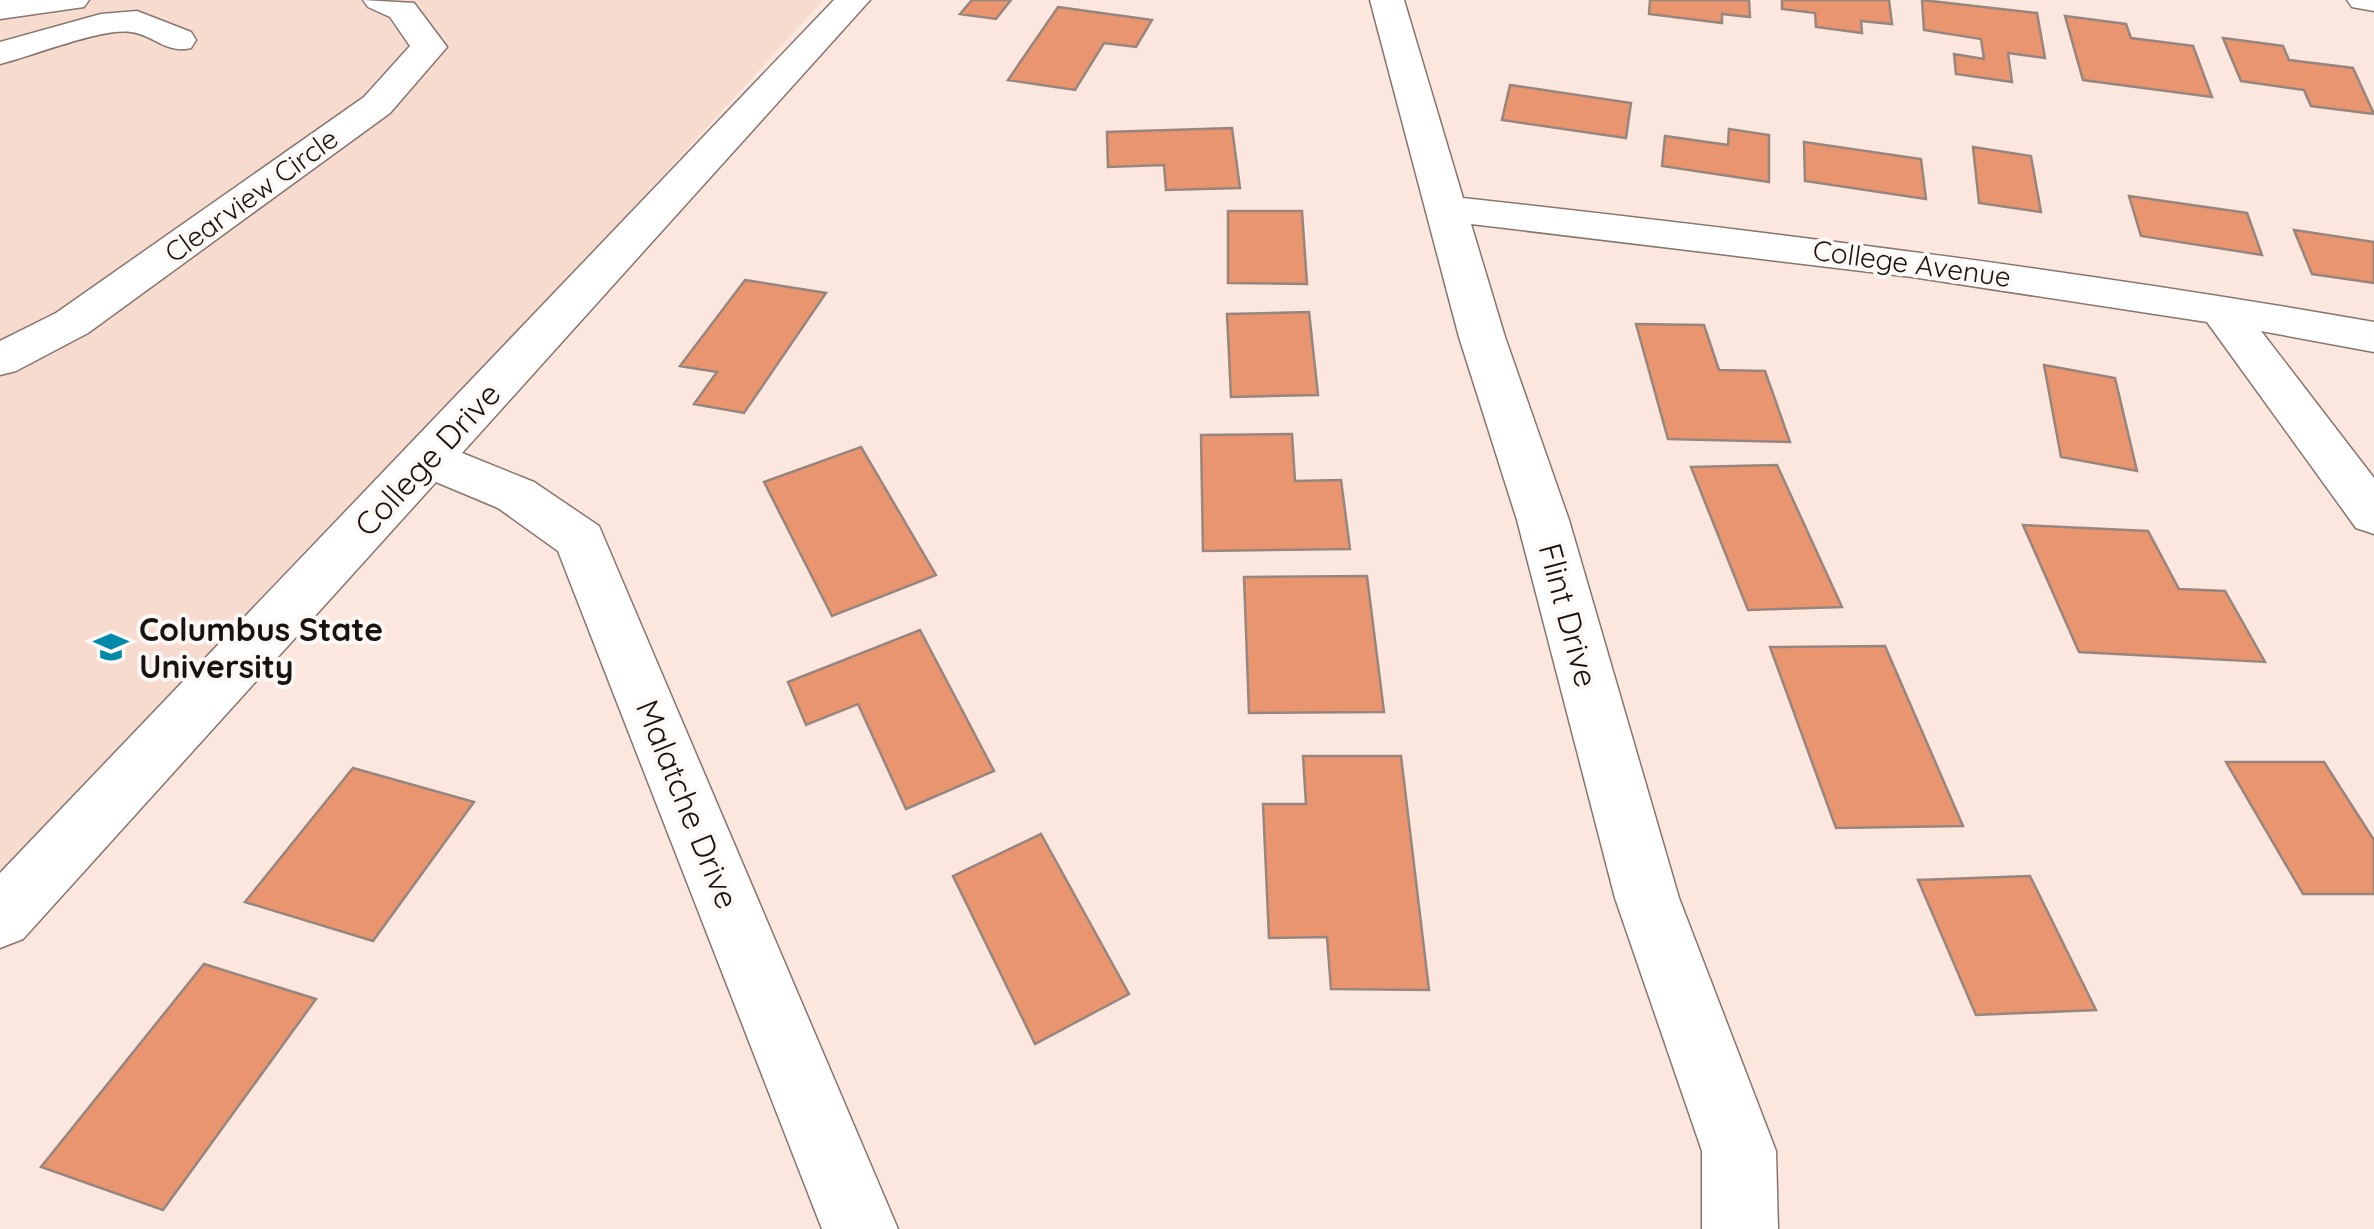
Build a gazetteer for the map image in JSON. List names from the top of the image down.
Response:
{
  "streets": {
    "street": [
      "Clearview Circle",
      "College Avenue",
      "College Drive",
      "Flint Drive",
      "Malatche Drive"
    ]
  },
  "crossings": [
    ["College Avenue", "Flint Drive"],
    ["College Drive", "Malatche Drive"]
  ],
  "places": {
    "school or university": ["Columbus State University"]
  }
}
